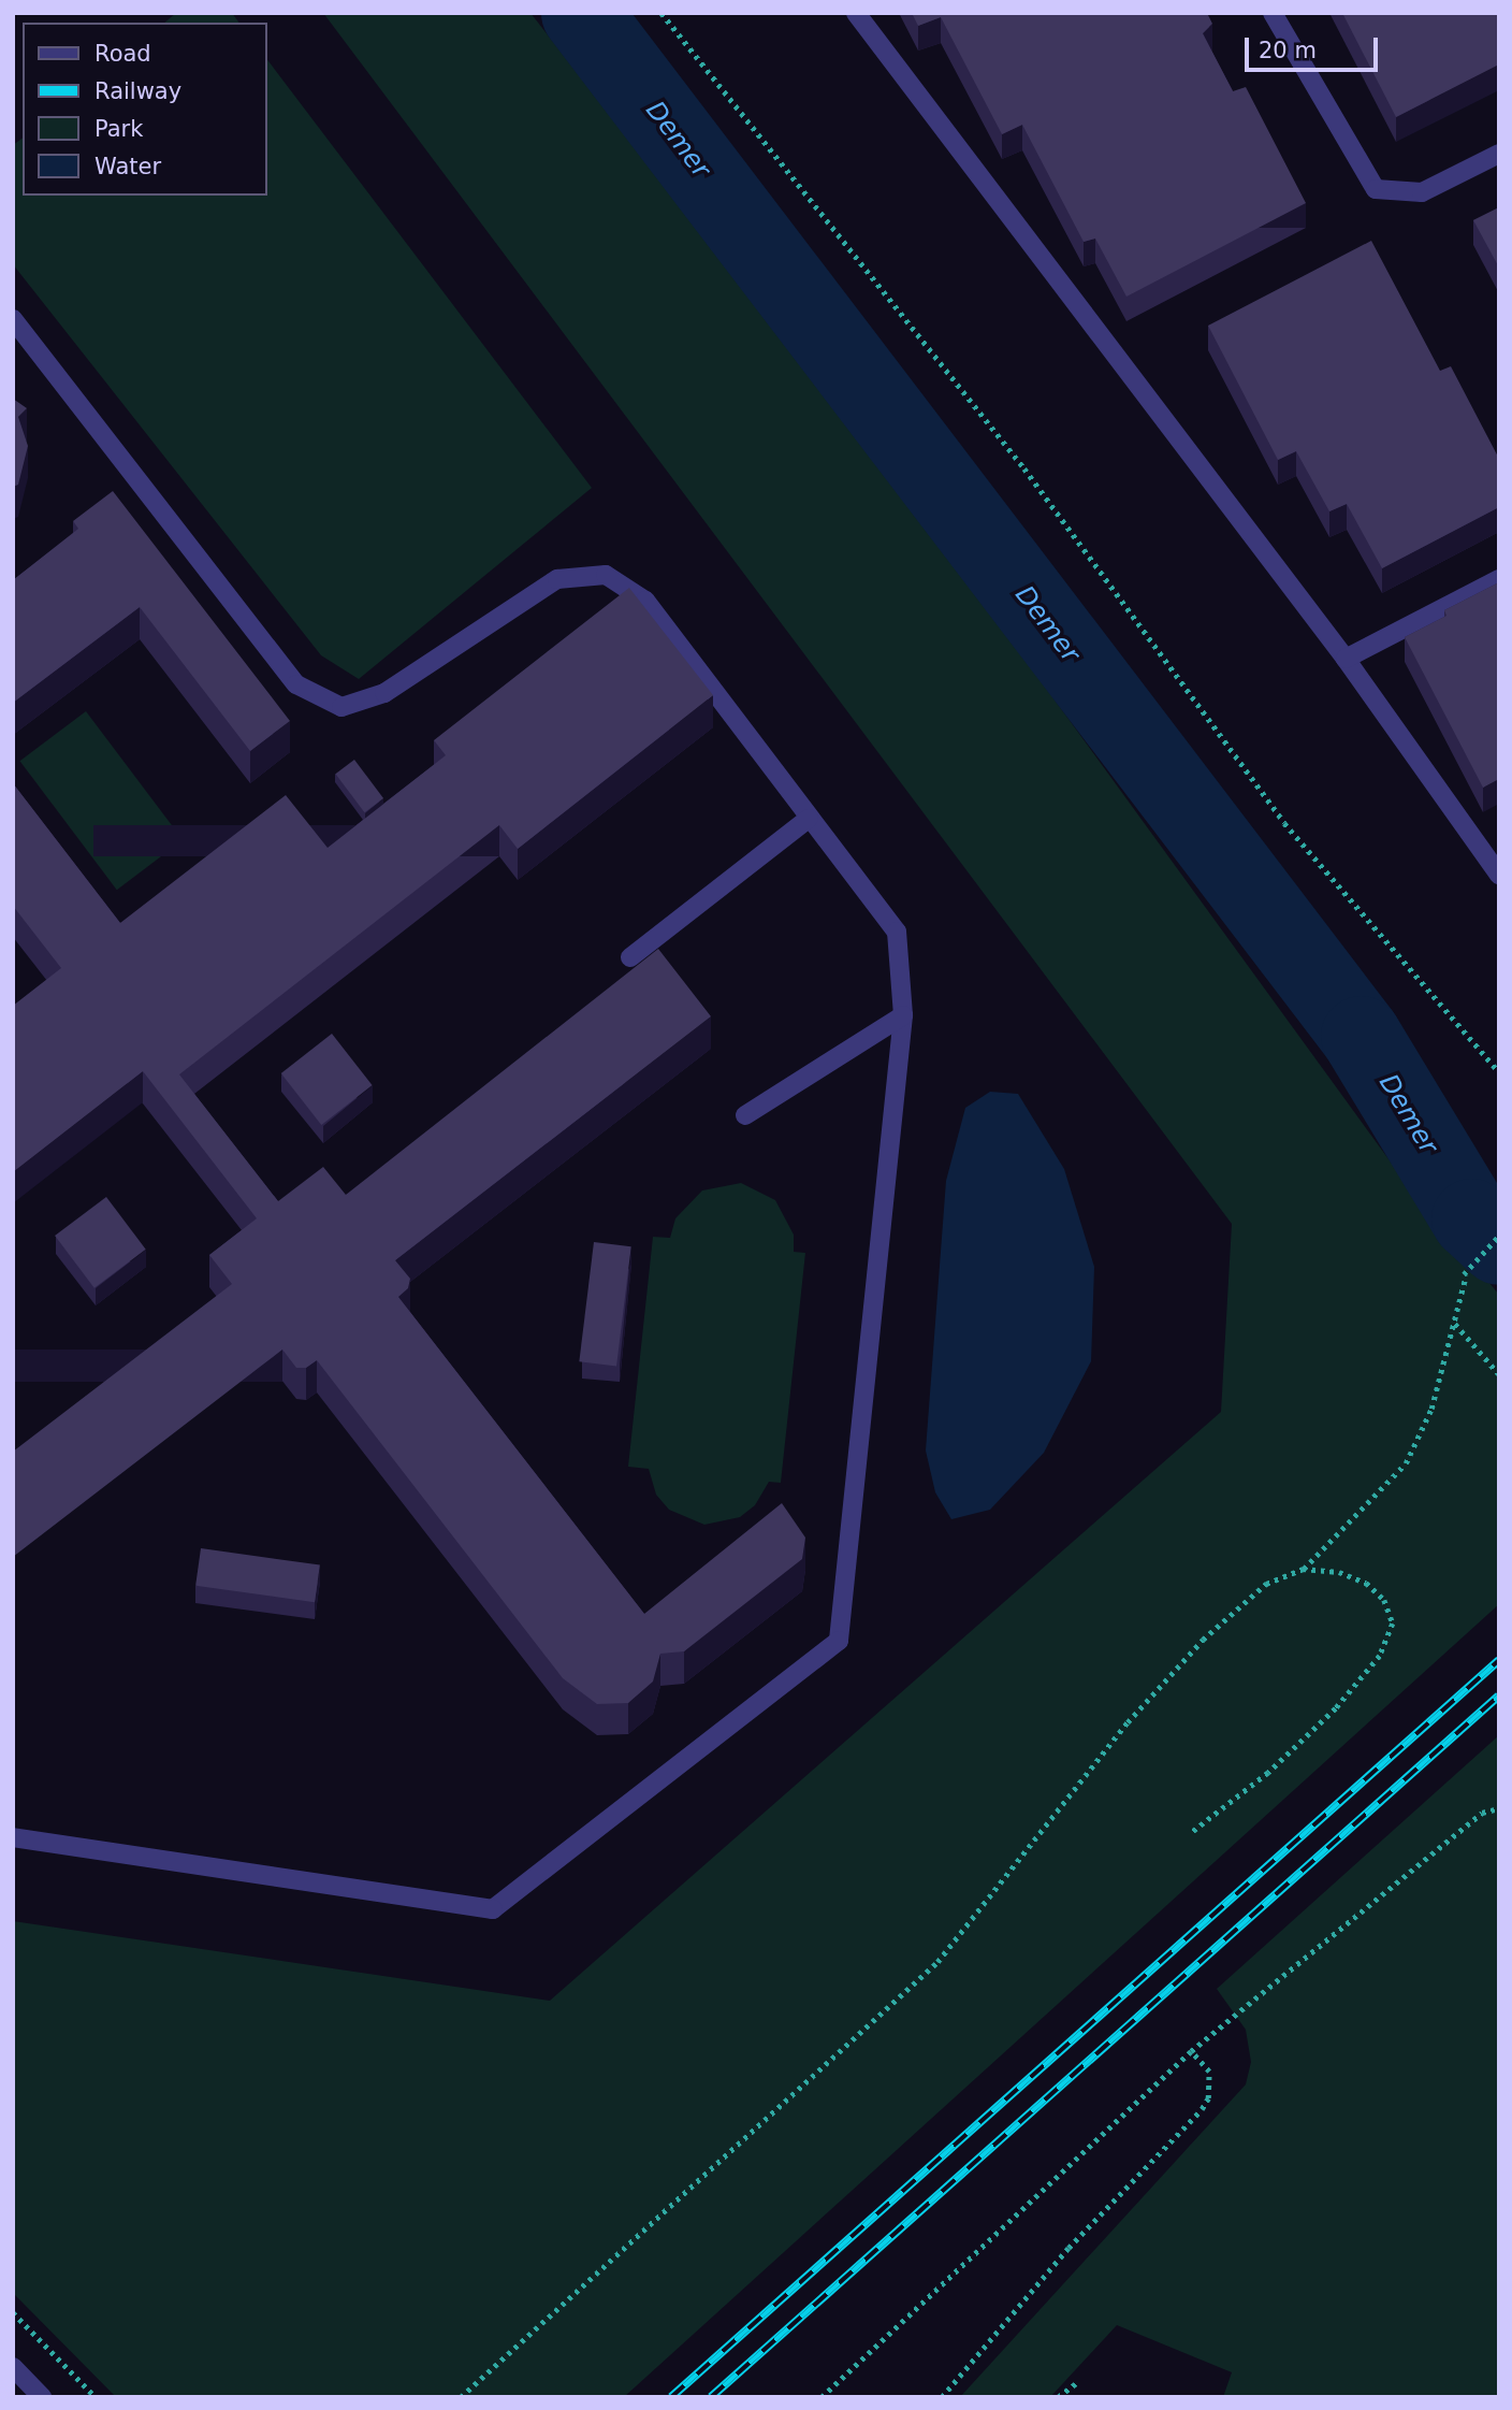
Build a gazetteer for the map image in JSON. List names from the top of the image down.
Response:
{
  "water": ["Demer"],
  "legend": [
    "Road",
    "Railway",
    "Park",
    "Water"
  ],
  "scale_bar": "20 m"
}
